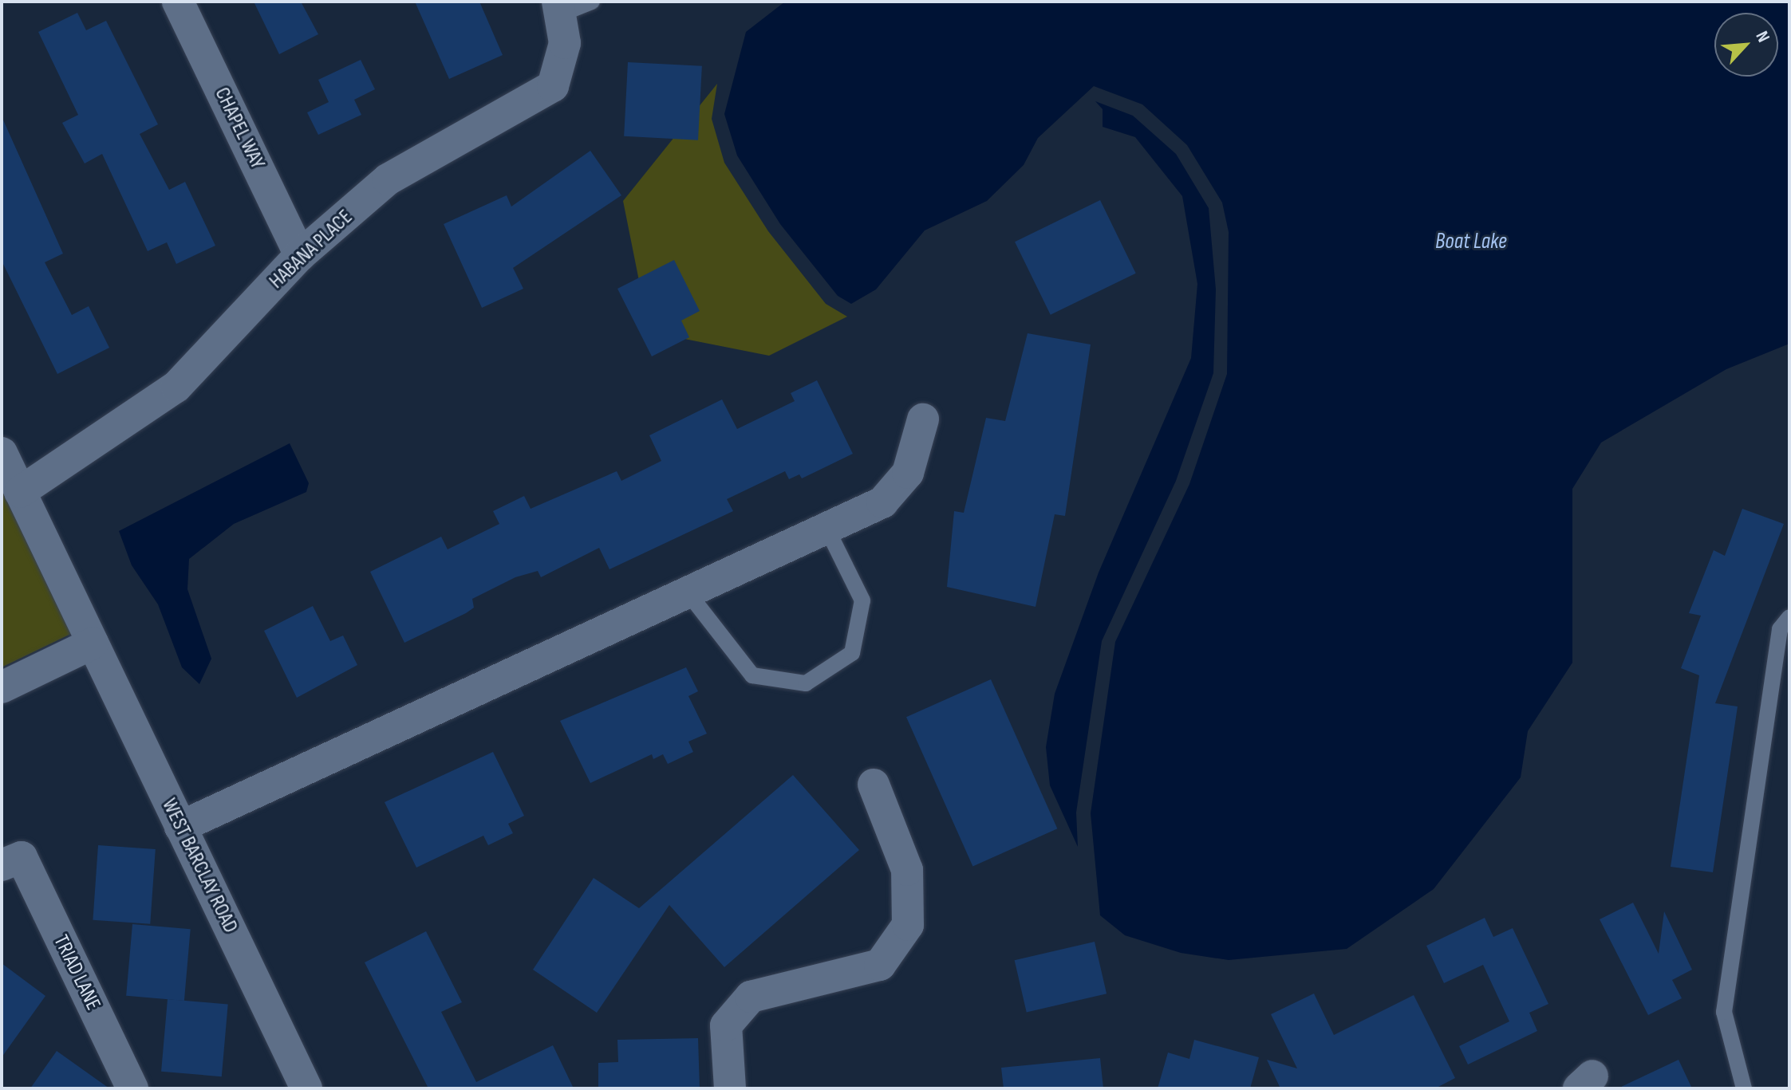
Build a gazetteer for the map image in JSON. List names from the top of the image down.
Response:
{
  "streets": {
    "street": [
      "CHAPEL WAY",
      "HABANA PLACE",
      "WEST BARCLAY ROAD",
      "TRIAD LANE"
    ]
  },
  "crossings": [
    ["CHAPEL WAY", "HABANA PLACE"],
    ["HABANA PLACE", "WEST BARCLAY ROAD"]
  ],
  "water": ["Boat Lake"],
  "north": "top right"
}
